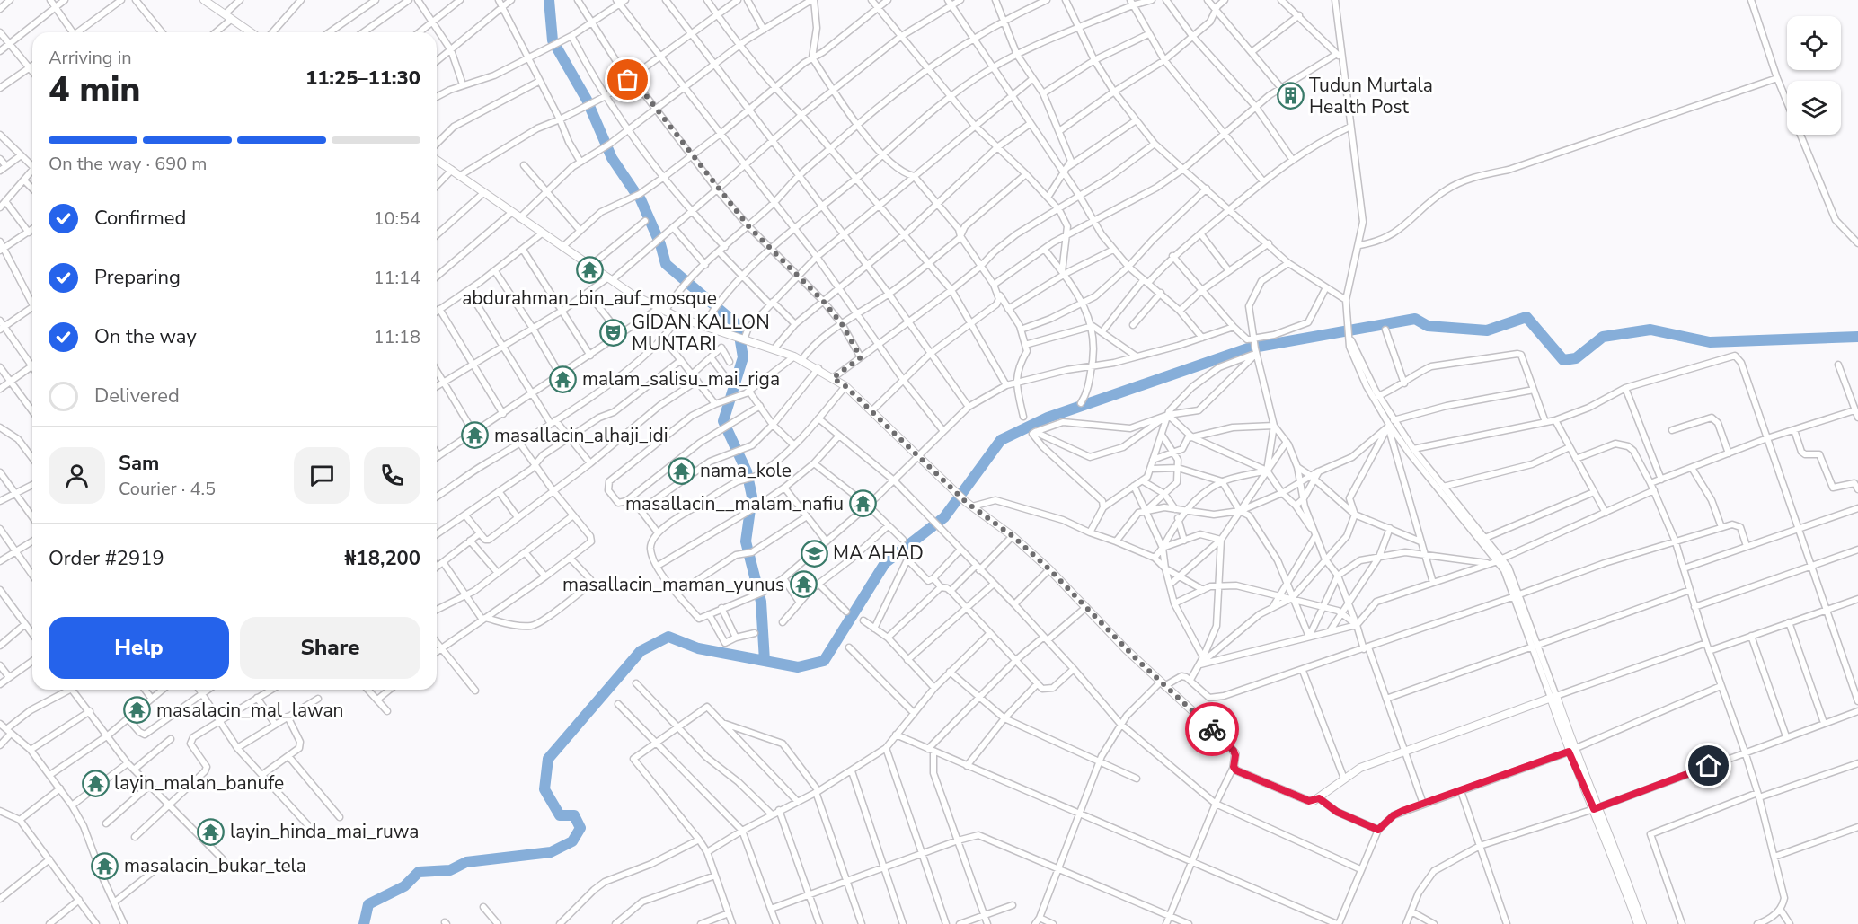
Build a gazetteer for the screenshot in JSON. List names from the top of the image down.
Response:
{
  "places": {
    "building": ["Tudun Murtala Health Post"],
    "temple": [
      "abdurahman_bin_auf_mosque",
      "malam_salisu_mai_riga",
      "masallacin_alhaji_idi",
      "nama_kole",
      "masallacin__malam_nafiu",
      "masallacin_maman_yunus",
      "masalacin_mal_lawan",
      "layin_malan_banufe",
      "layin_hinda_mai_ruwa",
      "masalacin_bukar_tela"
    ],
    "theatre": ["GIDAN KALLON MUNTARI"],
    "school or university": ["MA AHAD"]
  },
  "page": {
    "heading": ["4 min", "Arriving in", "11:25–11:30"],
    "panel": [
      "Sam",
      "Courier · 4.5",
      "Order #2919",
      "₦18,200"
    ],
    "bar": "On the way · 690 m",
    "list": [
      ["Confirmed", "10:54"],
      ["Preparing", "11:14"],
      ["On the way", "11:18"],
      "Delivered"
    ],
    "buttons": ["Help", "Share"]
  }
}
